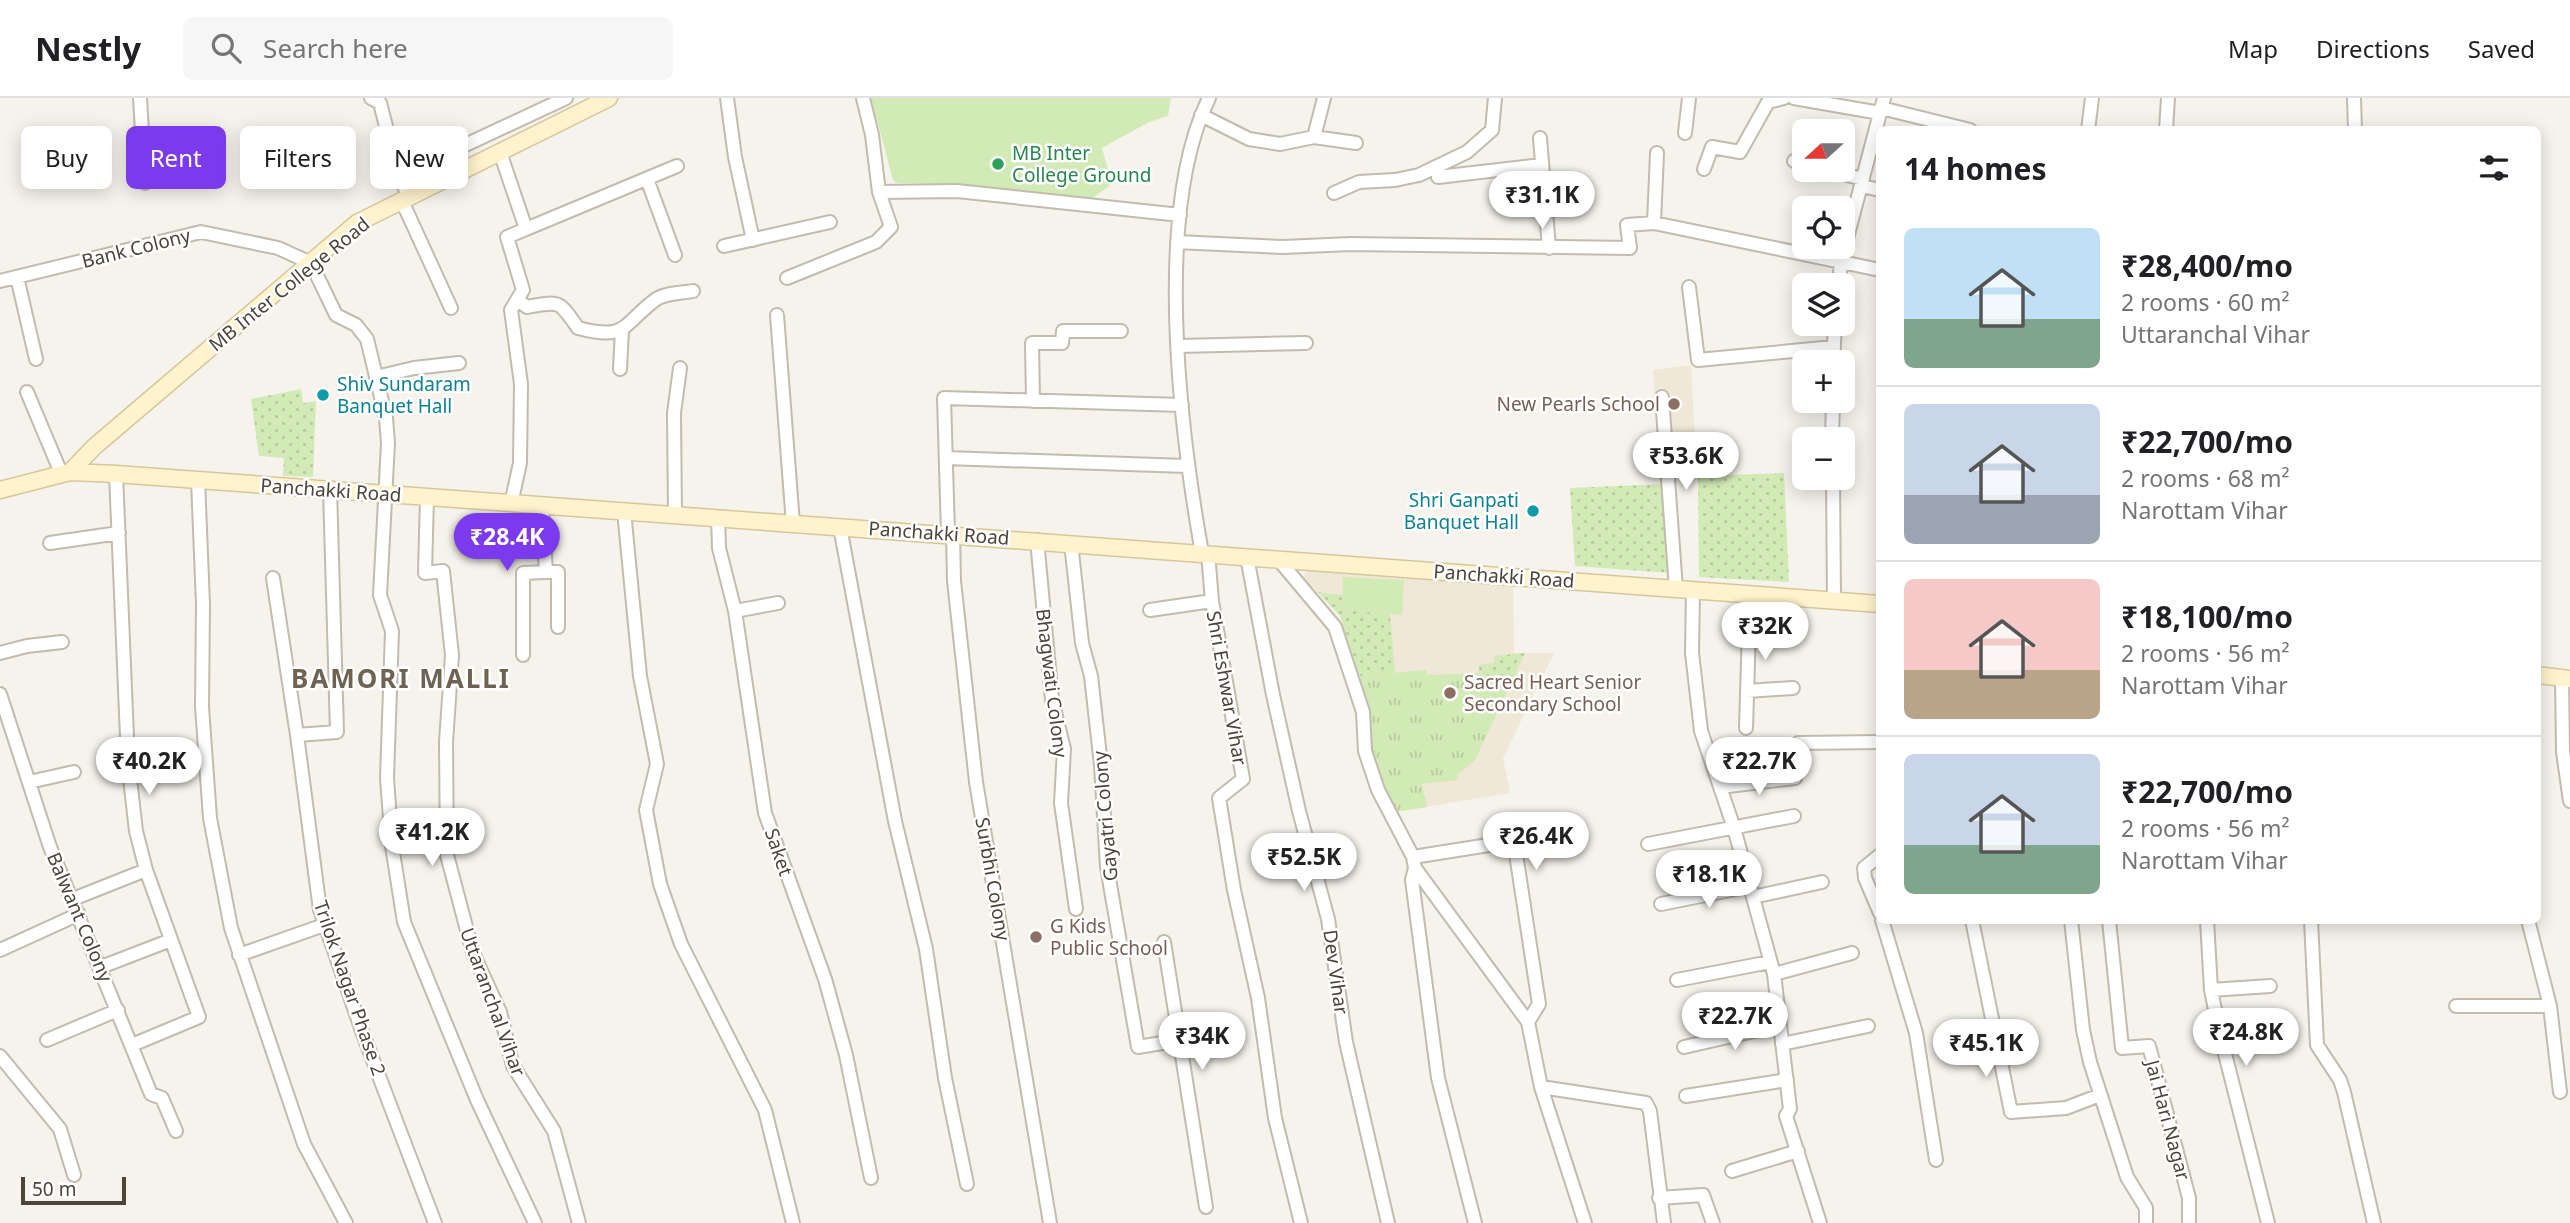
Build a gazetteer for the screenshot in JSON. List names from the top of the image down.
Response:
{
  "streets": {
    "main road": ["MB Inter College Road", "Panchakki Road"],
    "street": [
      "Bank Colony",
      "Bhagwati Colony",
      "Shri Eshwar Vihar",
      "Gayatri Colony",
      "Saket",
      "Surbhi Colony",
      "Balwant Colony",
      "Dev Vihar",
      "Trilok Nagar Phase 2",
      "Uttaranchal Vihar",
      "Jai Hari Nagar"
    ]
  },
  "crossings": [
    ["Bank Colony", "MB Inter College Road"],
    ["MB Inter College Road", "Panchakki Road"],
    ["Panchakki Road", "Bhagwati Colony"],
    ["Panchakki Road", "Shri Eshwar Vihar"],
    ["Panchakki Road", "Gayatri Colony"],
    ["Panchakki Road", "Saket"],
    ["Panchakki Road", "Surbhi Colony"],
    ["Panchakki Road", "Dev Vihar"],
    ["Panchakki Road", "Uttaranchal Vihar"]
  ],
  "districts": ["BAMORI MALLI"],
  "places": [
    "MB Inter College Ground",
    "Shiv Sundaram Banquet Hall",
    "New Pearls School",
    "Shri Ganpati Banquet Hall",
    "Sacred Heart Senior Secondary School",
    "G Kids Public School"
  ],
  "scale_bar": "50 m",
  "north": "left",
  "page": {
    "header": "Nestly",
    "search": "Search here",
    "nav": ["Map", "Directions", "Saved"],
    "map_buttons": ["+", "−"],
    "chip": [
      "Buy",
      "Rent",
      "Filters",
      "New"
    ],
    "heading": "14 homes",
    "price": [
      "₹31.1K",
      "₹53.6K",
      "₹28.4K",
      "₹32K",
      "₹40.2K",
      "₹22.7K",
      "₹41.2K",
      "₹26.4K",
      "₹52.5K",
      "₹18.1K",
      "₹22.7K",
      "₹24.8K",
      "₹34K",
      "₹45.1K"
    ],
    "list": [
      {
        "name": "₹28,400/mo",
        "note": "2 rooms · 60 m² · Uttaranchal Vihar"
      },
      {
        "name": "₹22,700/mo",
        "note": "2 rooms · 68 m² · Narottam Vihar"
      },
      {
        "name": "₹18,100/mo",
        "note": "2 rooms · 56 m² · Narottam Vihar"
      },
      {
        "name": "₹22,700/mo",
        "note": "2 rooms · 56 m² · Narottam Vihar"
      }
    ],
    "scale": "50 m"
  }
}
